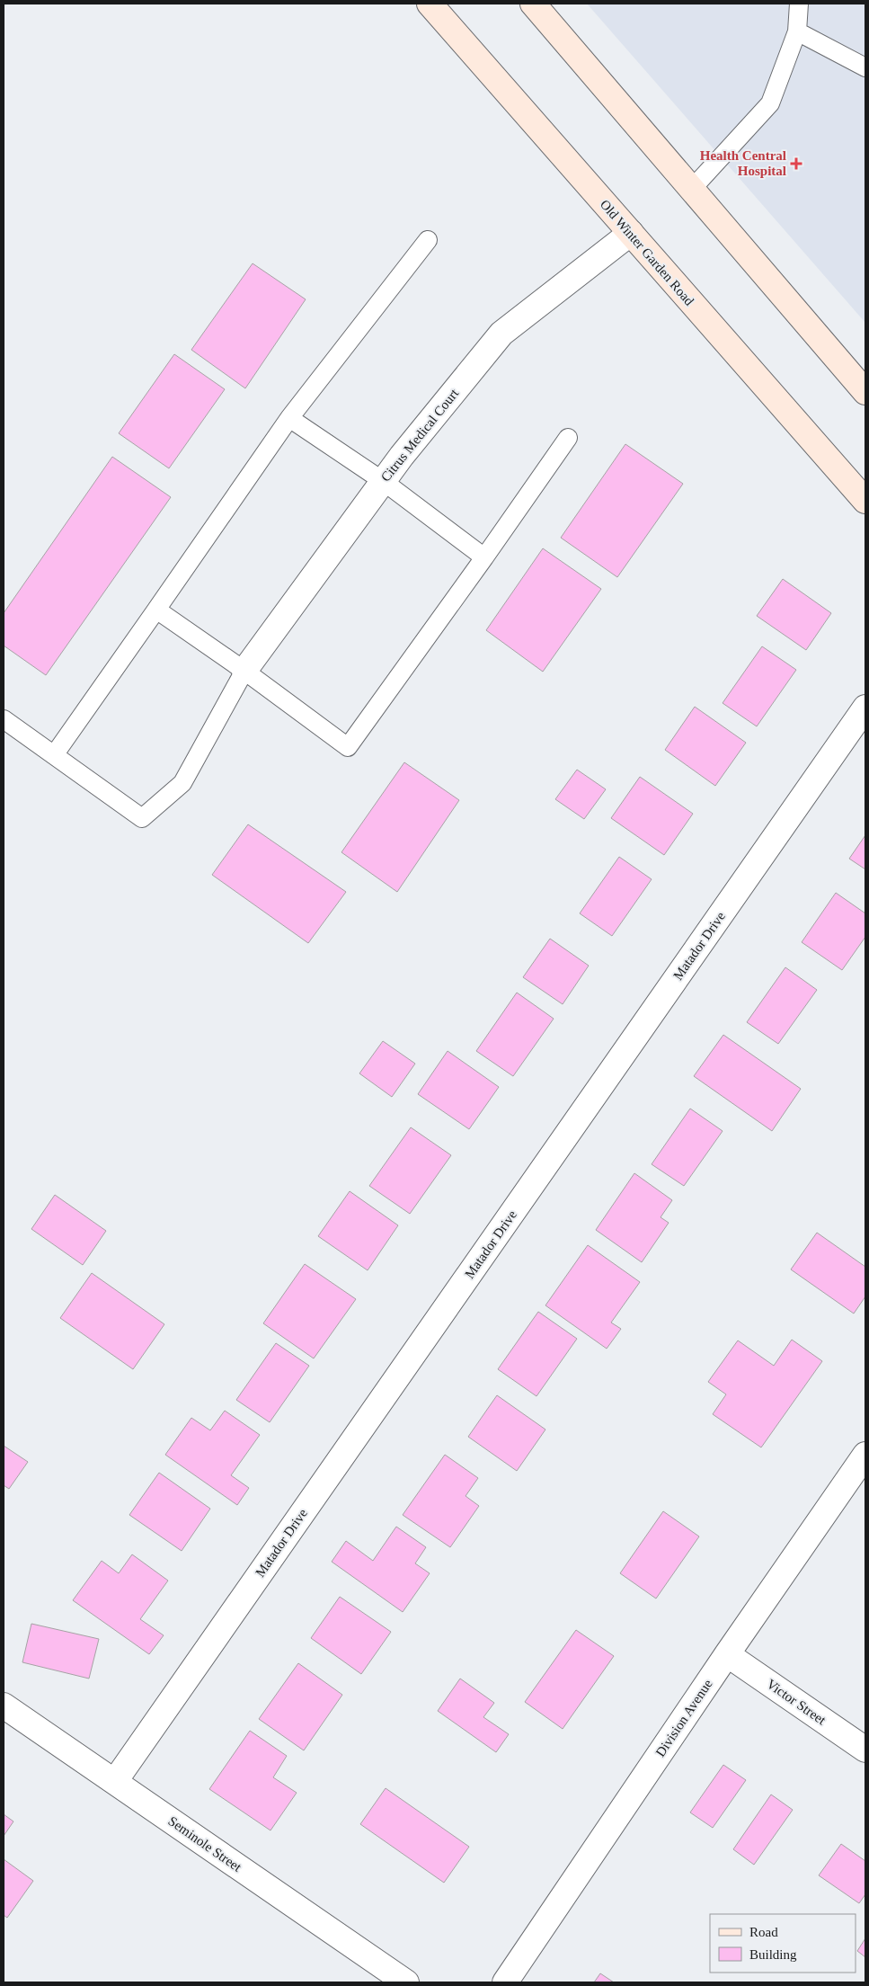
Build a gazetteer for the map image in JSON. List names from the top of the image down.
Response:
{
  "streets": {
    "main road": ["Old Winter Garden Road"],
    "street": [
      "Citrus Medical Court",
      "Matador Drive",
      "Victor Street",
      "Division Avenue",
      "Seminole Street"
    ]
  },
  "crossings": [
    ["Old Winter Garden Road", "Citrus Medical Court"],
    ["Matador Drive", "Seminole Street"],
    ["Victor Street", "Division Avenue"]
  ],
  "places": {
    "health": ["Health Central Hospital"]
  },
  "legend": ["Road", "Building"]
}
